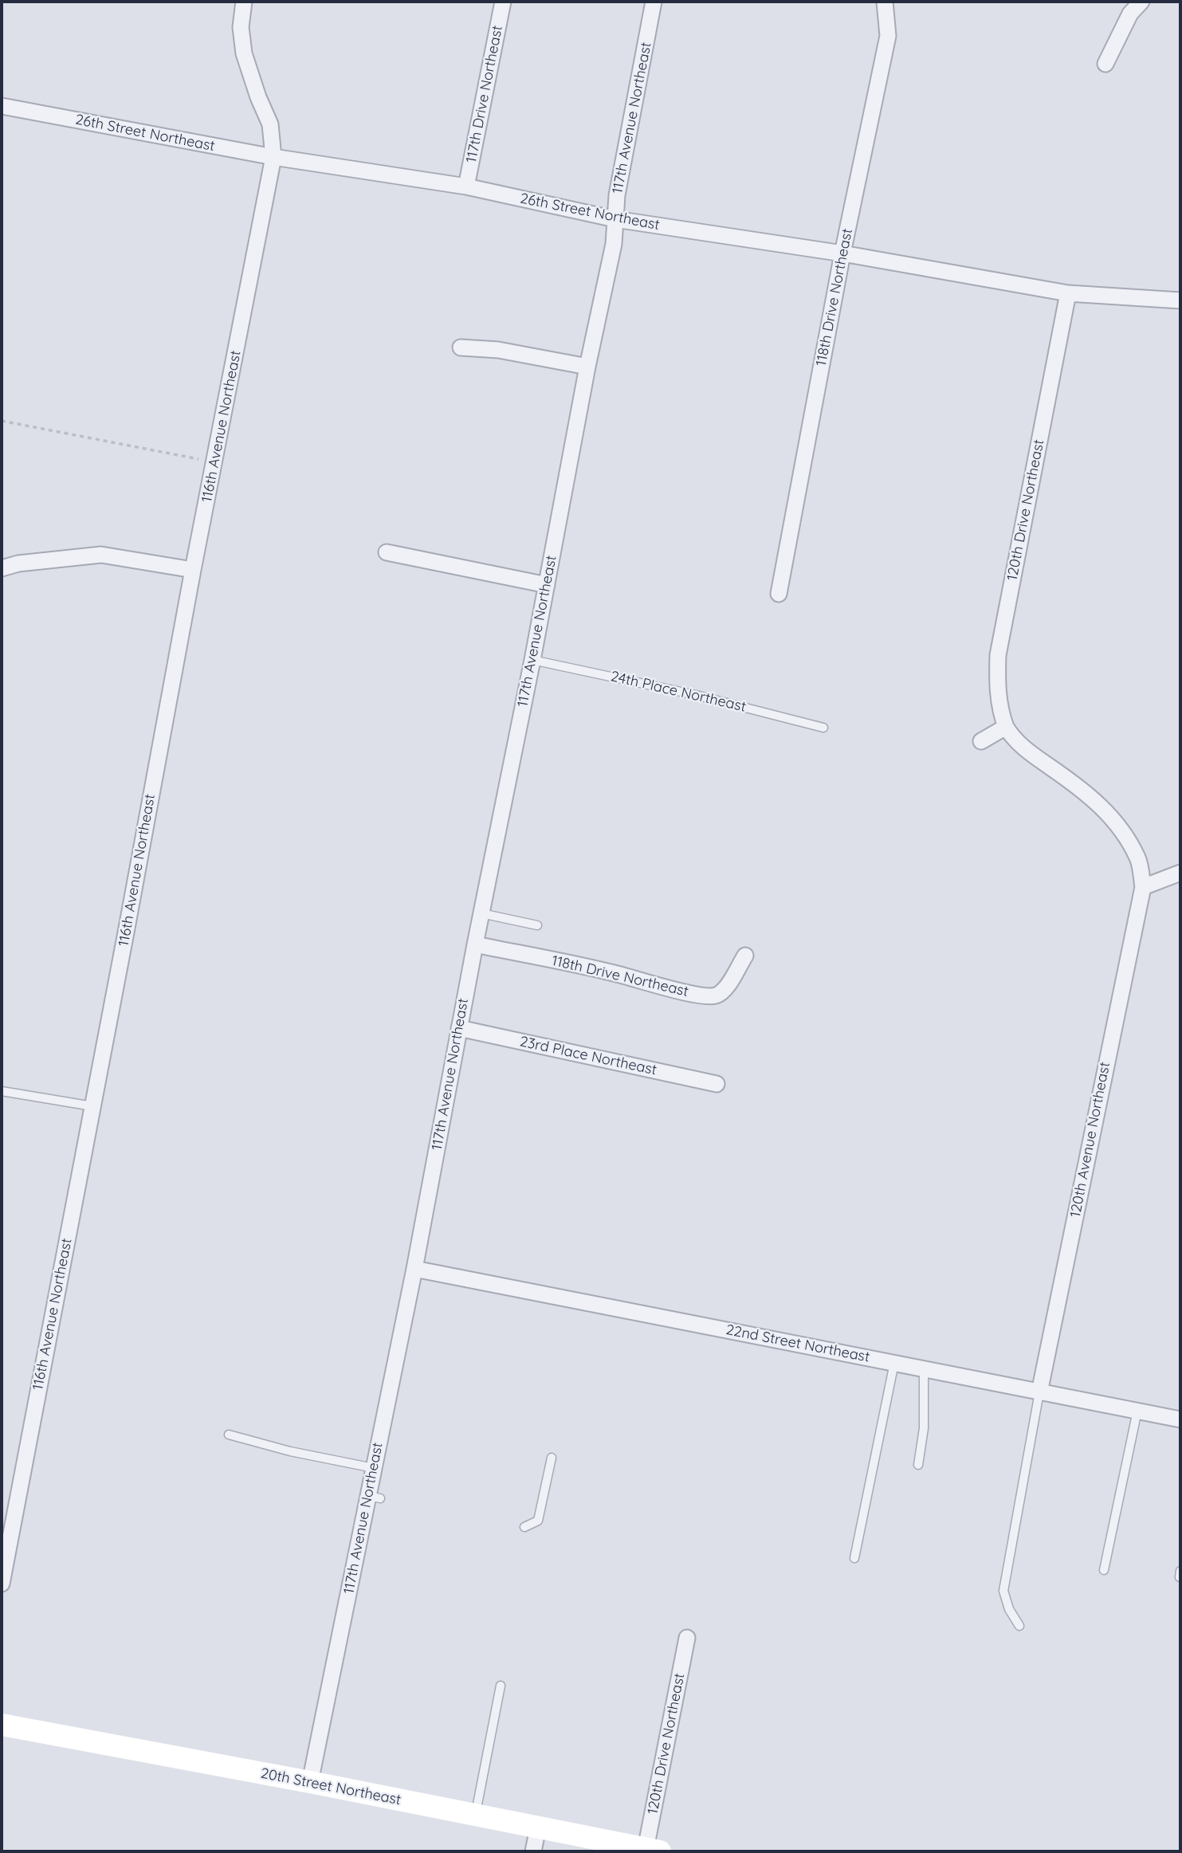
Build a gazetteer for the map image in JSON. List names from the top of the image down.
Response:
{
  "streets": {
    "street": [
      "117th Drive Northeast",
      "117th Avenue Northeast",
      "26th Street Northeast",
      "118th Drive Northeast",
      "116th Avenue Northeast",
      "120th Drive Northeast",
      "23rd Place Northeast",
      "120th Avenue Northeast",
      "22nd Street Northeast",
      "20th Street Northeast"
    ],
    "lane": ["24th Place Northeast"]
  },
  "crossings": [
    ["117th Drive Northeast", "26th Street Northeast"],
    ["117th Avenue Northeast", "26th Street Northeast"],
    ["117th Avenue Northeast", "118th Drive Northeast"],
    ["117th Avenue Northeast", "24th Place Northeast"],
    ["117th Avenue Northeast", "23rd Place Northeast"],
    ["117th Avenue Northeast", "22nd Street Northeast"],
    ["117th Avenue Northeast", "20th Street Northeast"],
    ["26th Street Northeast", "118th Drive Northeast"],
    ["26th Street Northeast", "116th Avenue Northeast"],
    ["26th Street Northeast", "120th Drive Northeast"],
    ["120th Drive Northeast", "20th Street Northeast"],
    ["120th Avenue Northeast", "22nd Street Northeast"]
  ]
}
